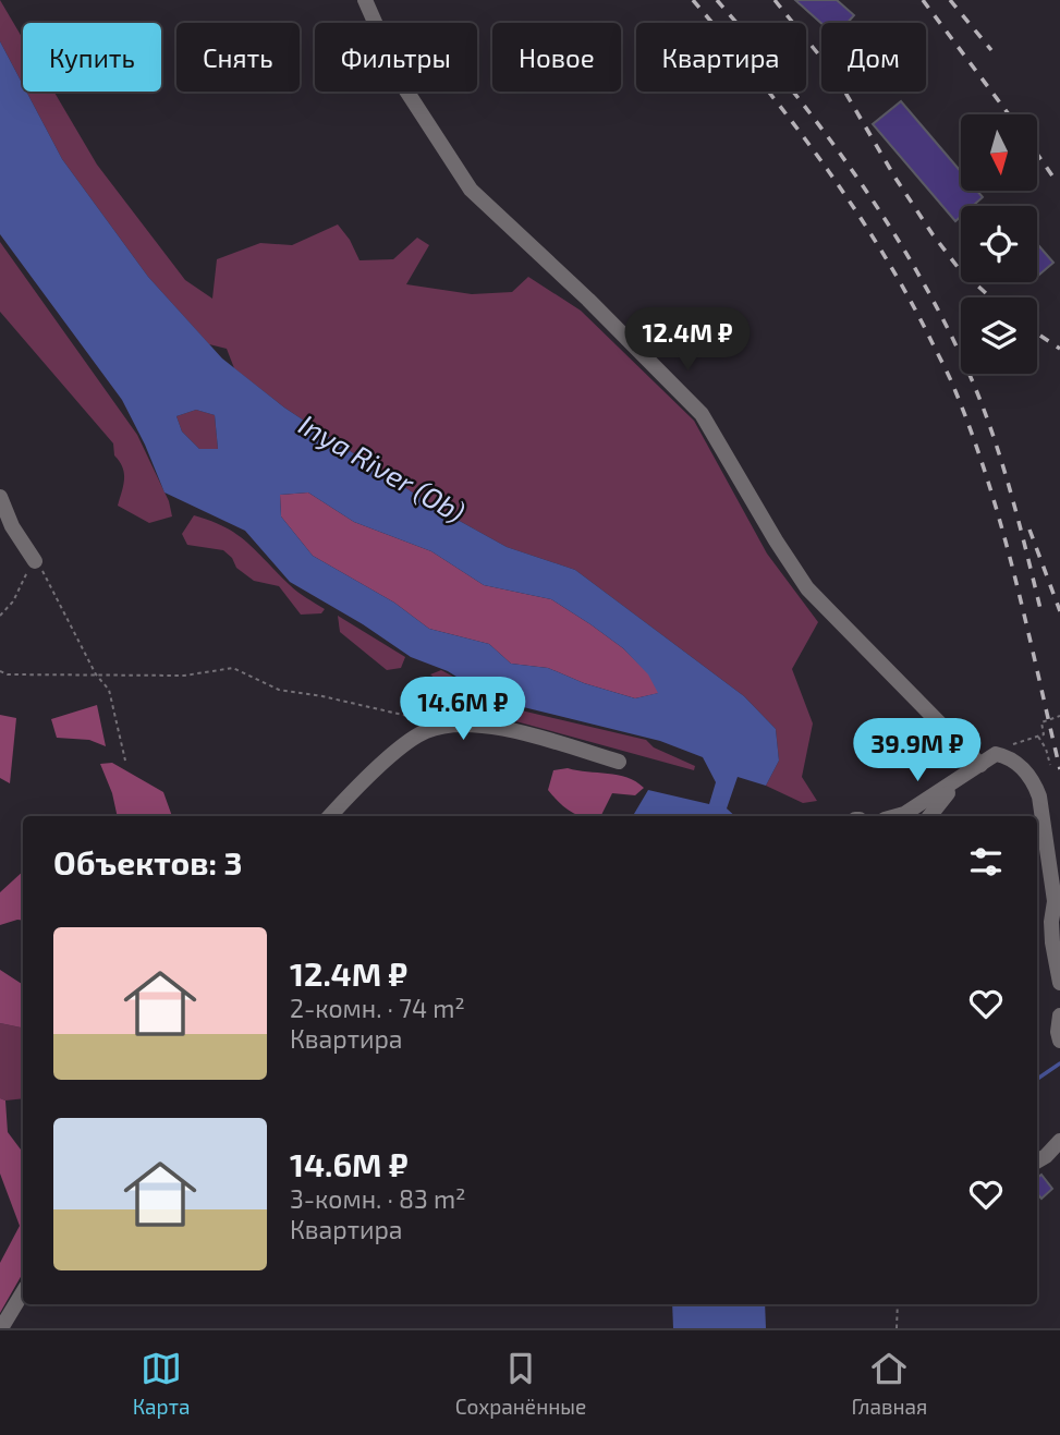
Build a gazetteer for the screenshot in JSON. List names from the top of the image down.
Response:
{
  "water": ["Inya River (Ob)"],
  "north": "bottom",
  "page": {
    "chip": [
      "Купить",
      "Снять",
      "Фильтры",
      "Новое",
      "Квартира",
      "Дом"
    ],
    "price": ["12.4M ₽", "14.6M ₽", "39.9M ₽"],
    "heading": "Объектов: 3",
    "list": [
      {
        "name": "12.4M ₽",
        "note": "2-комн. · 74 m² · Квартира"
      },
      {
        "name": "14.6M ₽",
        "note": "3-комн. · 83 m² · Квартира"
      }
    ],
    "tabs": ["Карта", "Сохранённые", "Главная"]
  }
}
